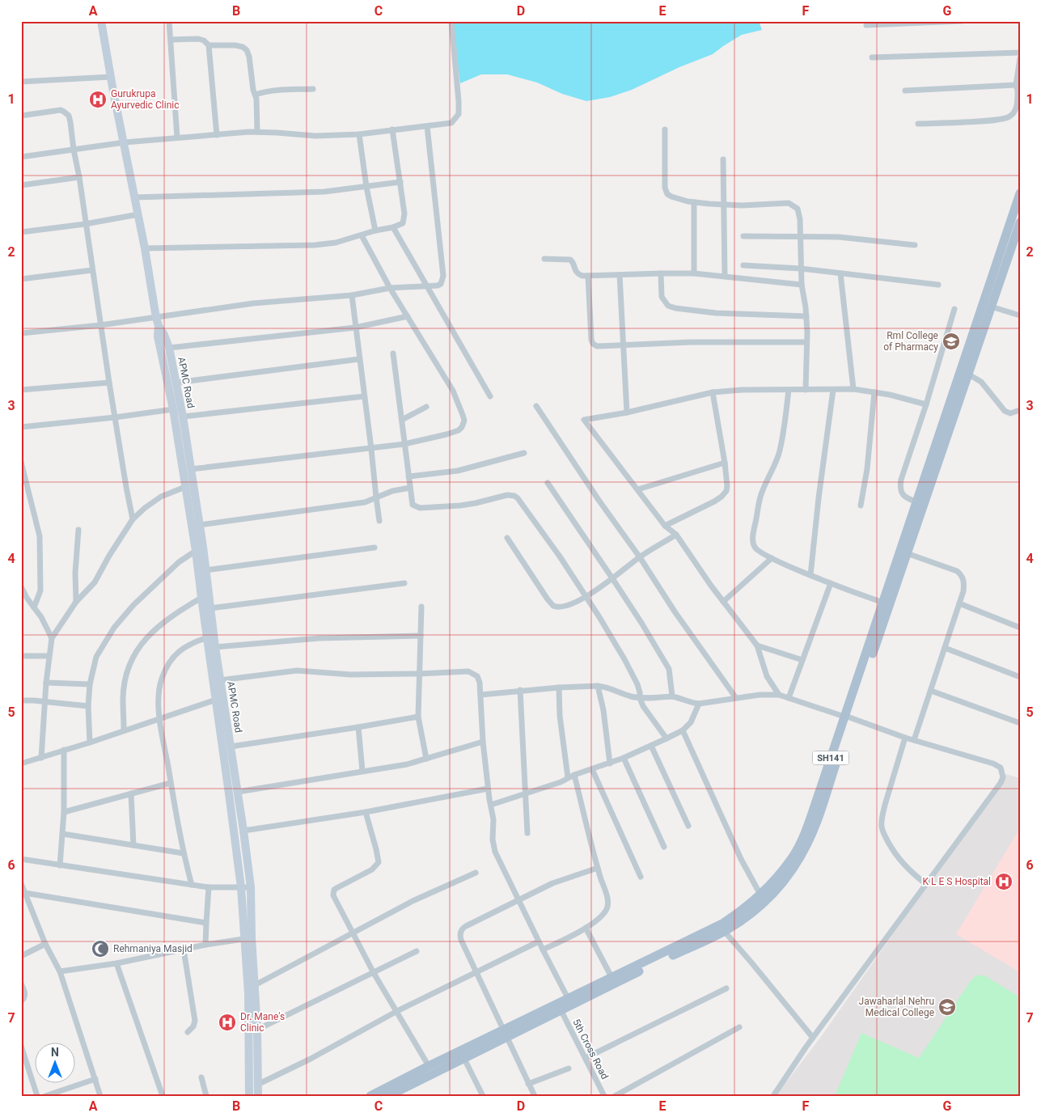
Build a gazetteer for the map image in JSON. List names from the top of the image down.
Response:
{
  "streets": {
    "main road": ["SH141"],
    "street": ["APMC Road", "5th Cross Road"]
  },
  "crossings": [
    ["SH141", "5th Cross Road"]
  ],
  "places": {
    "hospital": ["Gurukrupa Ayurvedic Clinic", "K L E S Hospital", "Dr. Mane's Clinic"],
    "school or university": ["Rml College of Pharmacy", "Jawaharlal Nehru Medical College"],
    "mosque": ["Rehmaniya Masjid"]
  },
  "north": "top",
  "grid": {
    "columns": [
      "A",
      "B",
      "C",
      "D",
      "E",
      "F",
      "G"
    ],
    "rows": [
      "1",
      "2",
      "3",
      "4",
      "5",
      "6",
      "7"
    ]
  }
}
